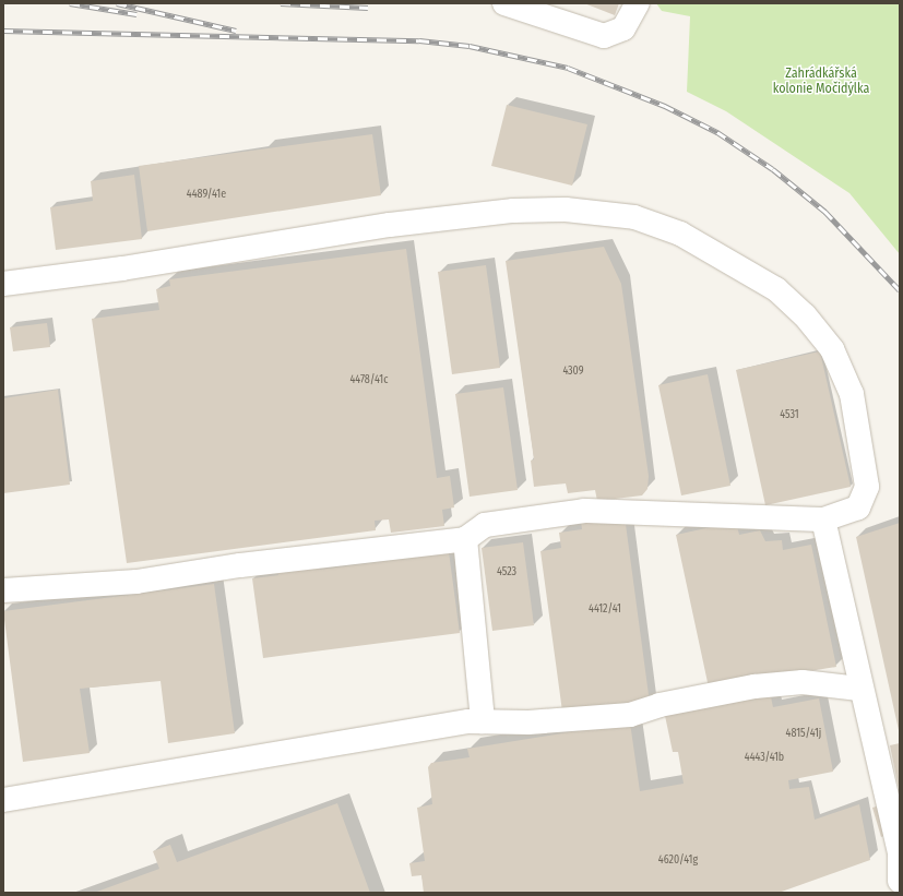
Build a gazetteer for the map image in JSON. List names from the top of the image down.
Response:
{
  "parks": ["Zahrádkářská kolonie Močidýlka"],
  "house_numbers": [
    "4489/41e",
    "4309",
    "4478/41c",
    "4531",
    "4523",
    "4412/41",
    "4815/41j",
    "4443/41b",
    "4620/41g"
  ]
}
